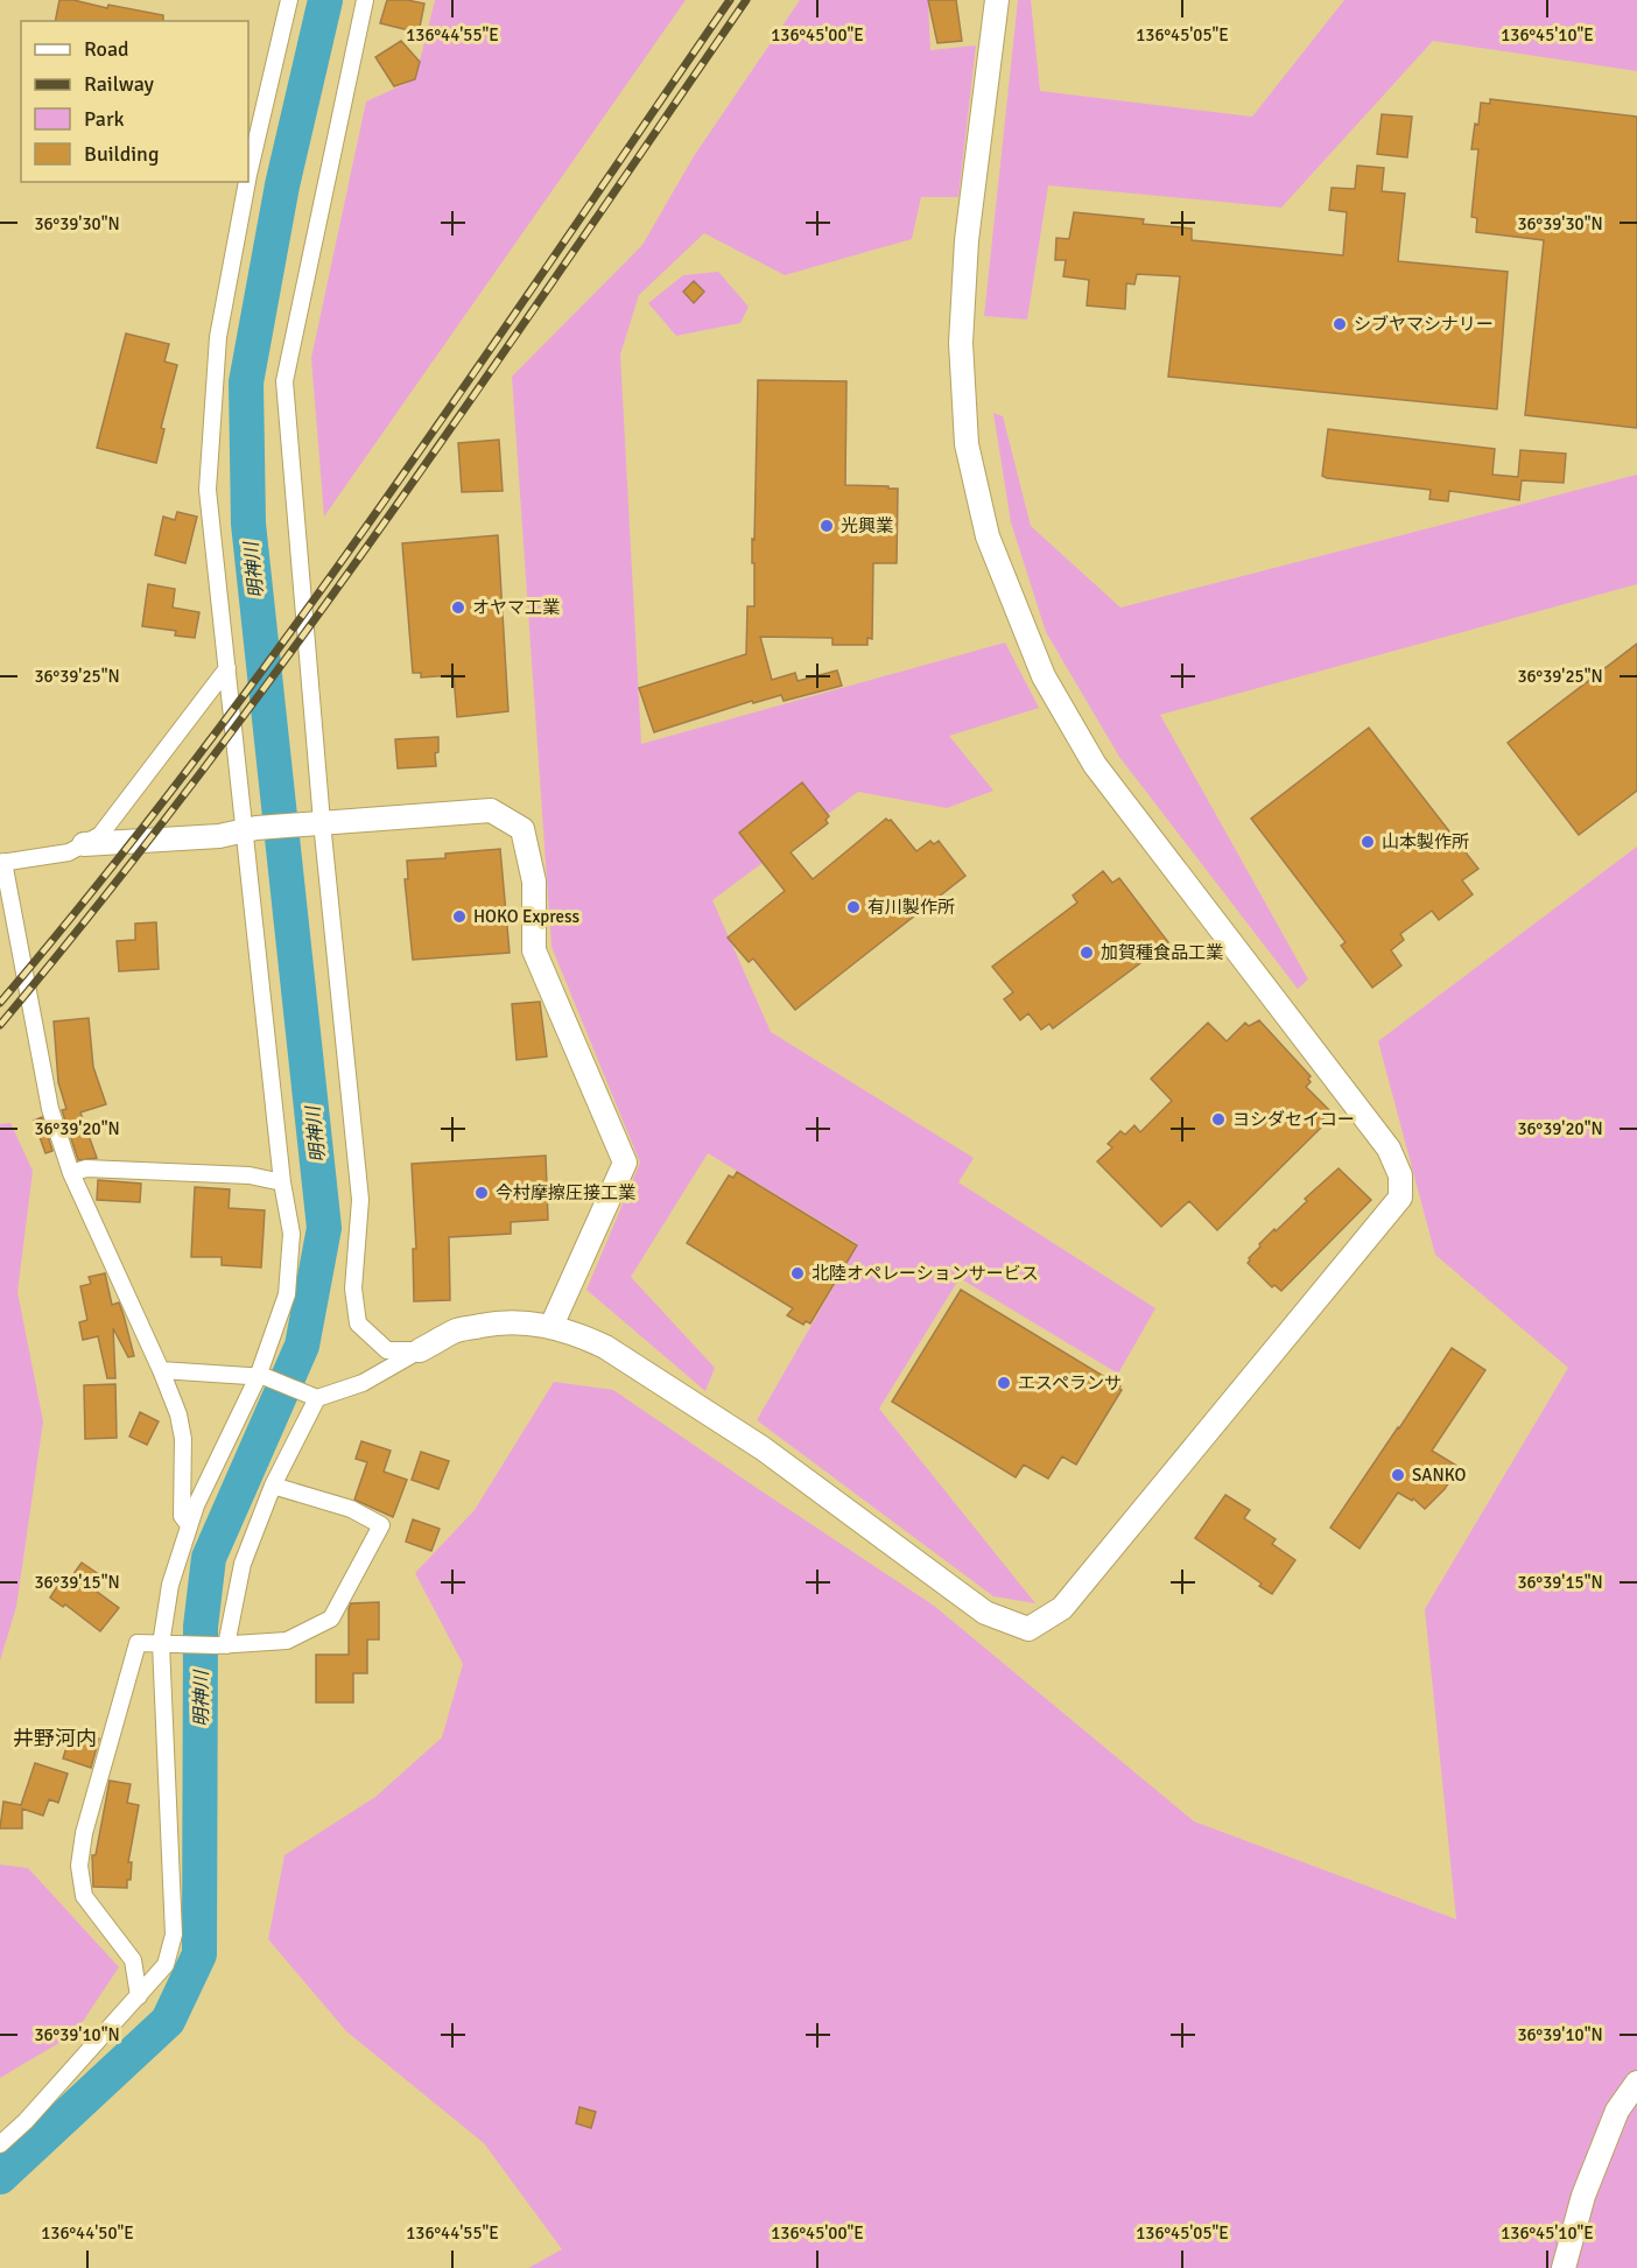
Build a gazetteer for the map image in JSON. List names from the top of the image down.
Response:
{
  "districts": ["井野河内"],
  "water": ["明神川"],
  "places": [
    "シブヤマシナリー",
    "光興業",
    "オヤマ工業",
    "山本製作所",
    "有川製作所",
    "HOKO Express",
    "加賀種食品工業",
    "ヨシダセイコー",
    "今村摩擦圧接工業",
    "北陸オペレーションサービス",
    "エスペランサ",
    "SANKO"
  ],
  "legend": [
    "Road",
    "Railway",
    "Park",
    "Building"
  ],
  "coordinates": [
    "136°44'55\"E",
    "136°45'00\"E",
    "136°45'05\"E",
    "136°45'10\"E",
    "36°39'30\"N",
    "36°39'25\"N",
    "36°39'20\"N",
    "36°39'15\"N",
    "36°39'10\"N",
    "136°44'50\"E"
  ]
}
